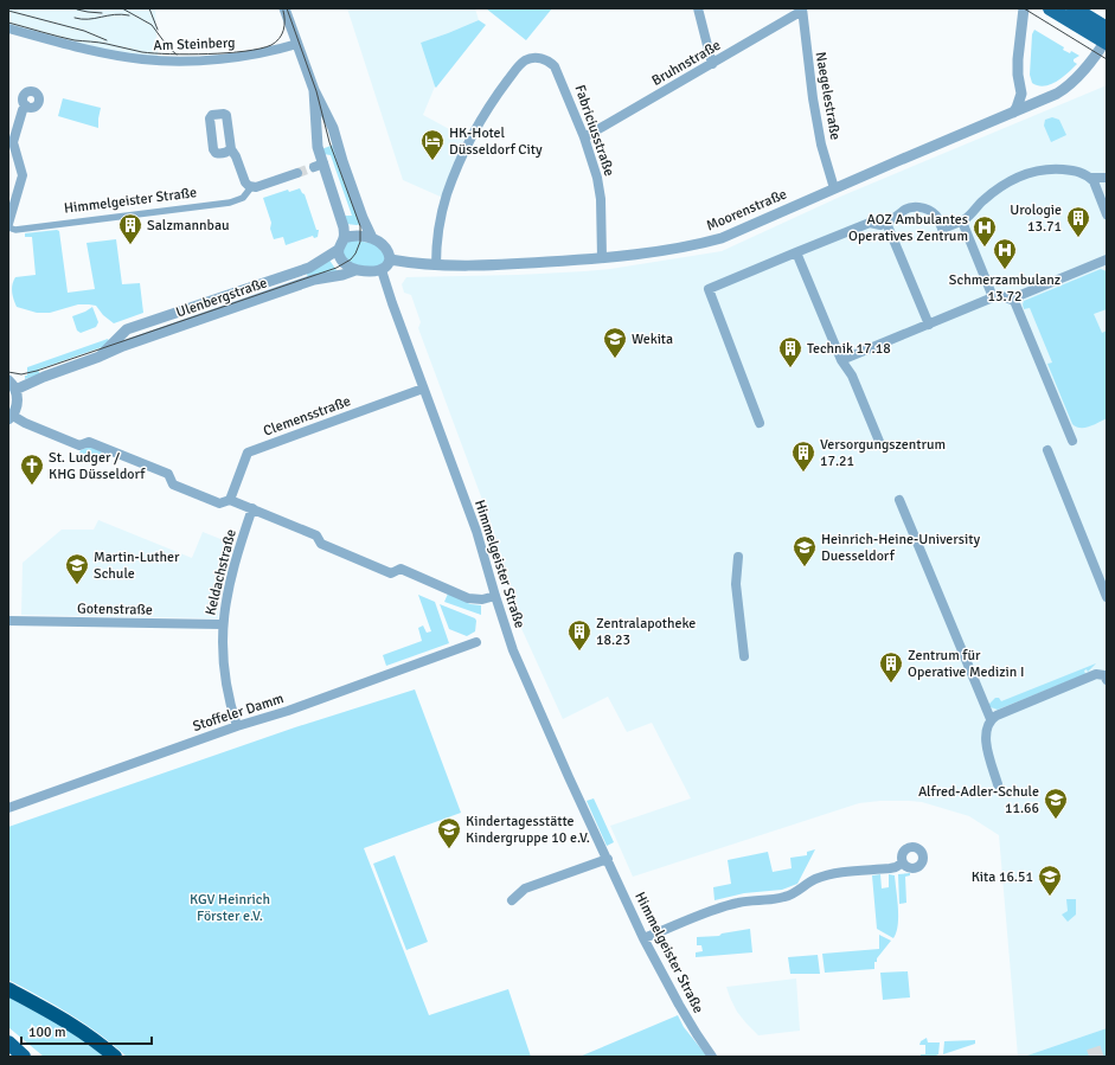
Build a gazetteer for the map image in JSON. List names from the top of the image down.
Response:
{
  "streets": {
    "street": [
      "Am Steinberg",
      "Bruhnstraße",
      "Naegelestraße",
      "Fabriciusstraße",
      "Himmelgeister Straße",
      "Moorenstraße",
      "Ulenbergstraße",
      "Clemensstraße",
      "Keldachstraße",
      "Gotenstraße",
      "Stoffeler Damm"
    ]
  },
  "crossings": [
    ["Bruhnstraße", "Naegelestraße"],
    ["Bruhnstraße", "Fabriciusstraße"],
    ["Naegelestraße", "Moorenstraße"],
    ["Fabriciusstraße", "Moorenstraße"],
    ["Himmelgeister Straße", "Moorenstraße"],
    ["Himmelgeister Straße", "Ulenbergstraße"],
    ["Himmelgeister Straße", "Clemensstraße"],
    ["Moorenstraße", "Ulenbergstraße"],
    ["Keldachstraße", "Gotenstraße"],
    ["Keldachstraße", "Stoffeler Damm"]
  ],
  "parks": ["KGV Heinrich Förster e.V."],
  "places": {
    "hotel": ["HK-Hotel Düsseldorf City"],
    "building": [
      "Urologie 13.71",
      "Salzmannbau",
      "Technik 17.18",
      "Versorgungszentrum 17.21",
      "Zentralapotheke 18.23",
      "Zentrum für Operative Medizin I"
    ],
    "hospital": ["AOZ Ambulantes Operatives Zentrum", "Schmerzambulanz 13.72"],
    "school or university": [
      "Wekita",
      "Heinrich-Heine-University Duesseldorf",
      "Martin-Luther Schule",
      "Alfred-Adler-Schule 11.66",
      "Kindertagesstätte Kindergruppe 10 e.V.",
      "Kita 16.51"
    ],
    "church": ["St. Ludger / KHG Düsseldorf"]
  },
  "scale_bar": "100 m"
}
